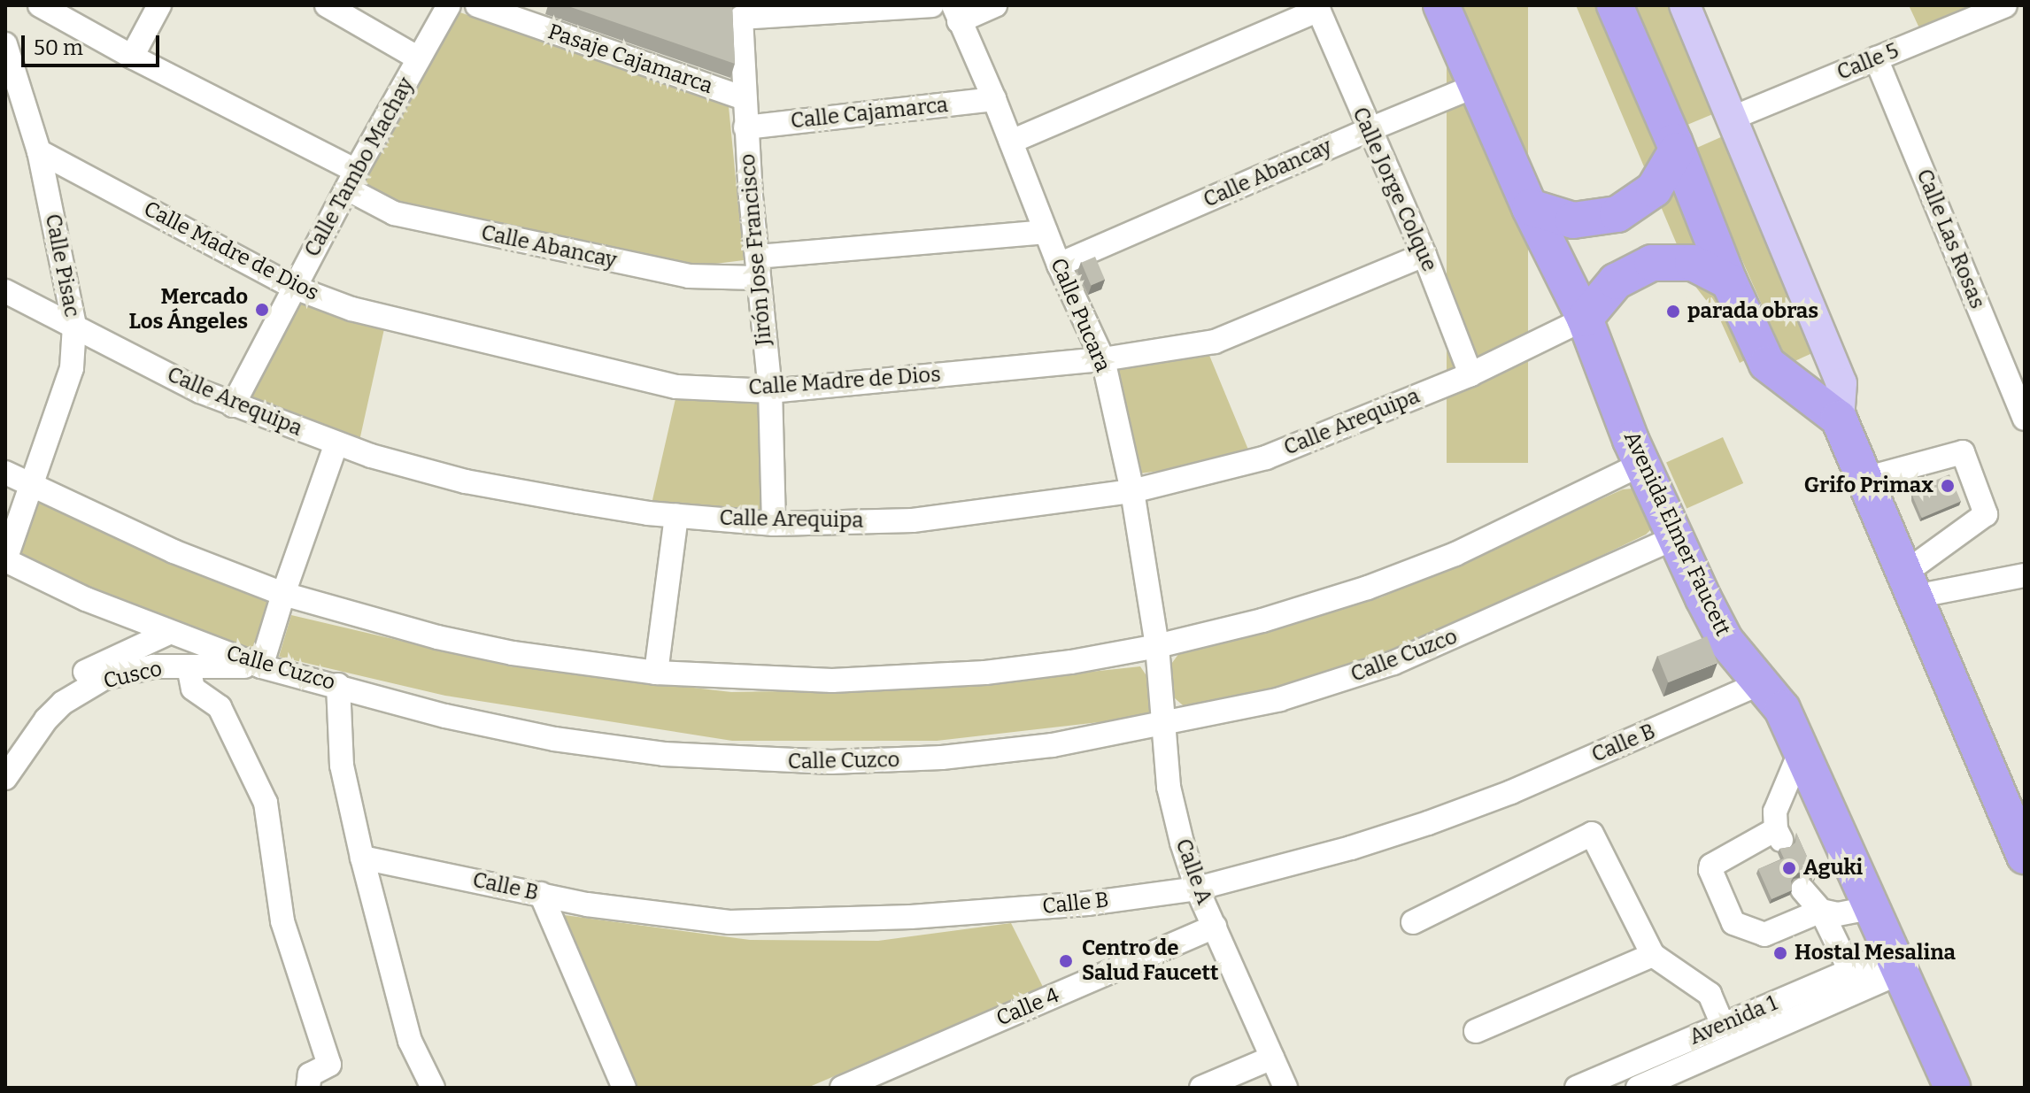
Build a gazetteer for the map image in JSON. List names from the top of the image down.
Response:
{
  "streets": {
    "highway": ["Avenida Elmer Faucett"],
    "street": [
      "Pasaje Cajamarca",
      "Calle 5",
      "Calle Cajamarca",
      "Calle Tambo Machay",
      "Calle Abancay",
      "Calle Jorge Colque",
      "Calle Las Rosas",
      "Jirón Jose Francisco",
      "Calle Madre de Dios",
      "Calle Pisac",
      "Calle Pucara",
      "Calle Arequipa",
      "Calle Cuzco",
      "Cusco",
      "Calle B",
      "Calle A",
      "Calle 4",
      "Avenida 1"
    ]
  },
  "crossings": [
    ["Pasaje Cajamarca", "Jirón Jose Francisco"],
    ["Calle 5", "Calle Las Rosas"],
    ["Calle Cajamarca", "Jirón Jose Francisco"],
    ["Calle Cajamarca", "Calle Pucara"],
    ["Calle Tambo Machay", "Calle Abancay"],
    ["Calle Tambo Machay", "Calle Madre de Dios"],
    ["Calle Tambo Machay", "Calle Arequipa"],
    ["Calle Abancay", "Calle Jorge Colque"],
    ["Calle Abancay", "Jirón Jose Francisco"],
    ["Calle Abancay", "Calle Pucara"],
    ["Calle Abancay", "Avenida Elmer Faucett"],
    ["Calle Jorge Colque", "Calle Madre de Dios"],
    ["Calle Jorge Colque", "Calle Arequipa"],
    ["Jirón Jose Francisco", "Calle Madre de Dios"],
    ["Jirón Jose Francisco", "Calle Arequipa"],
    ["Calle Madre de Dios", "Calle Pisac"],
    ["Calle Madre de Dios", "Calle Pucara"],
    ["Calle Pisac", "Calle Arequipa"],
    ["Calle Pisac", "Calle Cuzco"],
    ["Calle Pucara", "Calle Arequipa"],
    ["Calle Pucara", "Calle Cuzco"],
    ["Calle Pucara", "Calle A"],
    ["Calle Arequipa", "Avenida Elmer Faucett"],
    ["Avenida Elmer Faucett", "Calle Cuzco"],
    ["Avenida Elmer Faucett", "Calle B"],
    ["Avenida Elmer Faucett", "Avenida 1"],
    ["Calle Cuzco", "Cusco"],
    ["Calle Cuzco", "Calle A"],
    ["Calle B", "Calle A"],
    ["Calle A", "Calle 4"]
  ],
  "places": [
    "Mercado Los Ángeles",
    "parada obras",
    "Grifo Primax",
    "Aguki",
    "Hostal Mesalina",
    "Centro de Salud Faucett"
  ],
  "scale_bar": "50 m"
}
